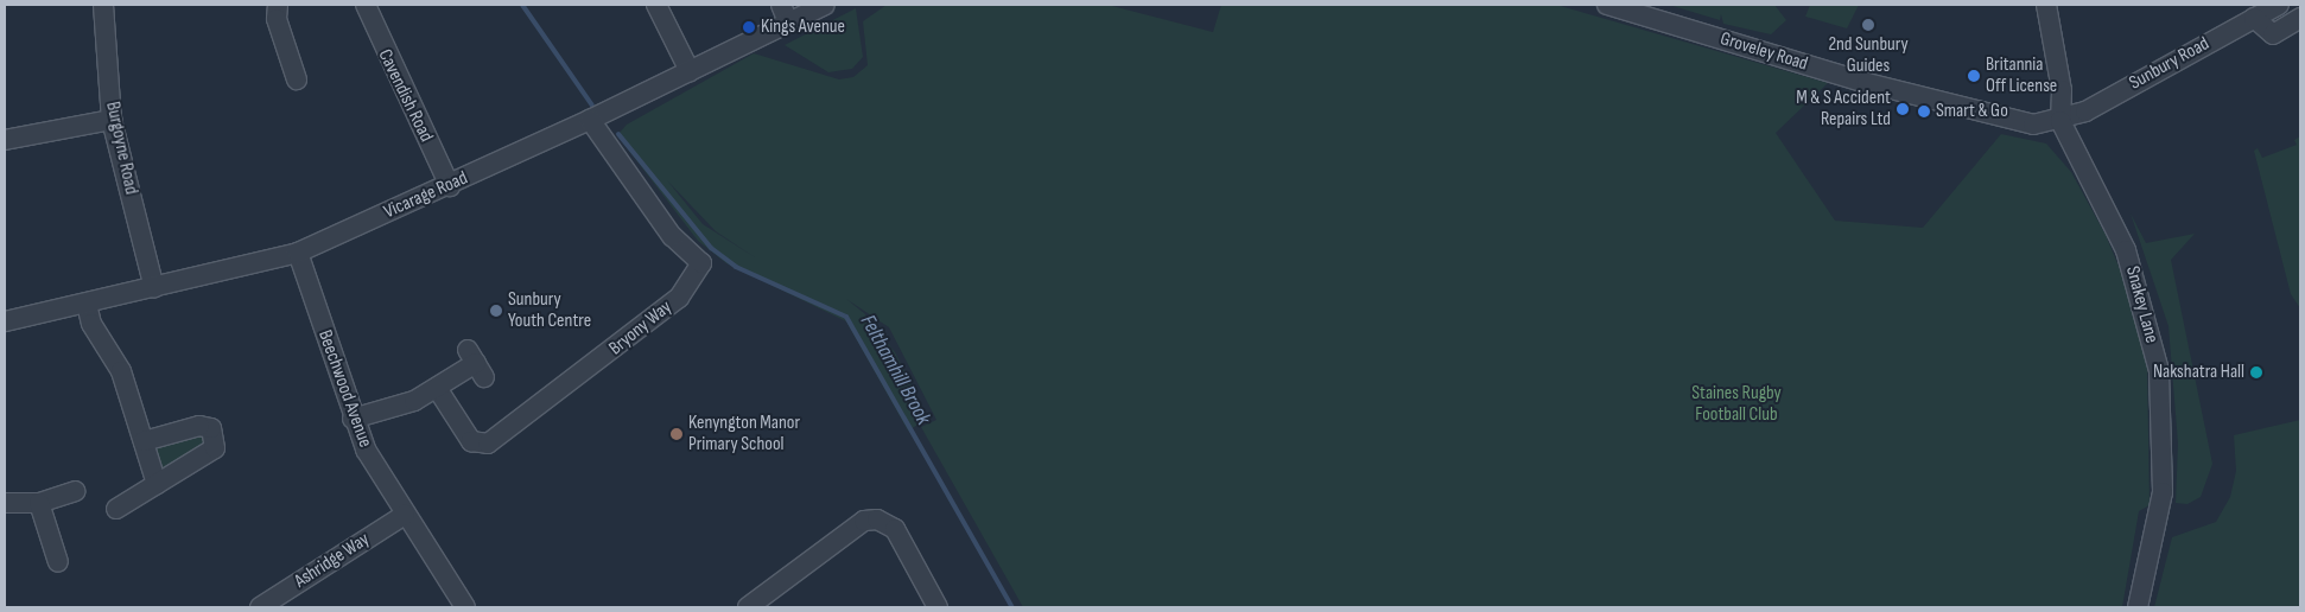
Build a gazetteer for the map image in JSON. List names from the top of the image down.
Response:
{
  "streets": {
    "street": [
      "Groveley Road",
      "Sunbury Road",
      "Cavendish Road",
      "Burgoyne Road",
      "Vicarage Road",
      "Snakey Lane",
      "Bryony Way",
      "Beechwood Avenue",
      "Ashridge Way"
    ]
  },
  "crossings": [
    ["Groveley Road", "Sunbury Road"],
    ["Groveley Road", "Snakey Lane"],
    ["Sunbury Road", "Snakey Lane"],
    ["Cavendish Road", "Vicarage Road"],
    ["Burgoyne Road", "Vicarage Road"],
    ["Vicarage Road", "Bryony Way"],
    ["Vicarage Road", "Beechwood Avenue"],
    ["Beechwood Avenue", "Ashridge Way"]
  ],
  "water": ["Felthamhill Brook"],
  "parks": ["Staines Rugby Football Club"],
  "places": [
    "2nd Sunbury Guides",
    "Kings Avenue",
    "Britannia Off License",
    "M & S Accident Repairs Ltd",
    "Smart & Go",
    "Sunbury Youth Centre",
    "Nakshatra Hall",
    "Kenyngton Manor Primary School"
  ]
}
